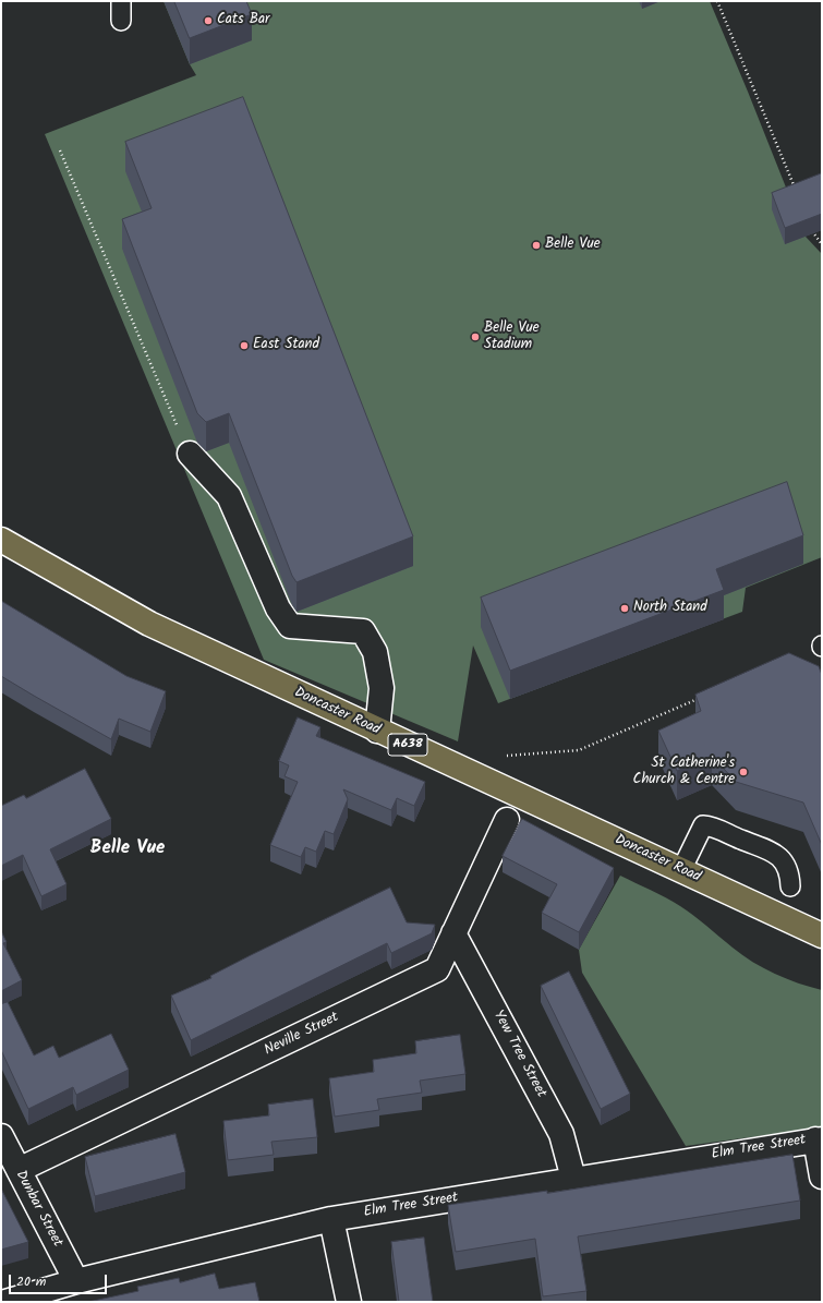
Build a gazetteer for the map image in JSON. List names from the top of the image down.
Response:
{
  "streets": {
    "highway": ["Doncaster Road", "A638"],
    "street": [
      "Neville Street",
      "Yew Tree Street",
      "Elm Tree Street",
      "Dunbar Street"
    ]
  },
  "crossings": [
    ["Neville Street", "Yew Tree Street"],
    ["Neville Street", "Dunbar Street"],
    ["Yew Tree Street", "Elm Tree Street"],
    ["Elm Tree Street", "Dunbar Street"]
  ],
  "districts": ["Belle Vue"],
  "places": [
    "Cats Bar",
    "Belle Vue",
    "Belle Vue Stadium",
    "East Stand",
    "North Stand",
    "St Catherine's Church & Centre"
  ],
  "scale_bar": "20 m"
}
